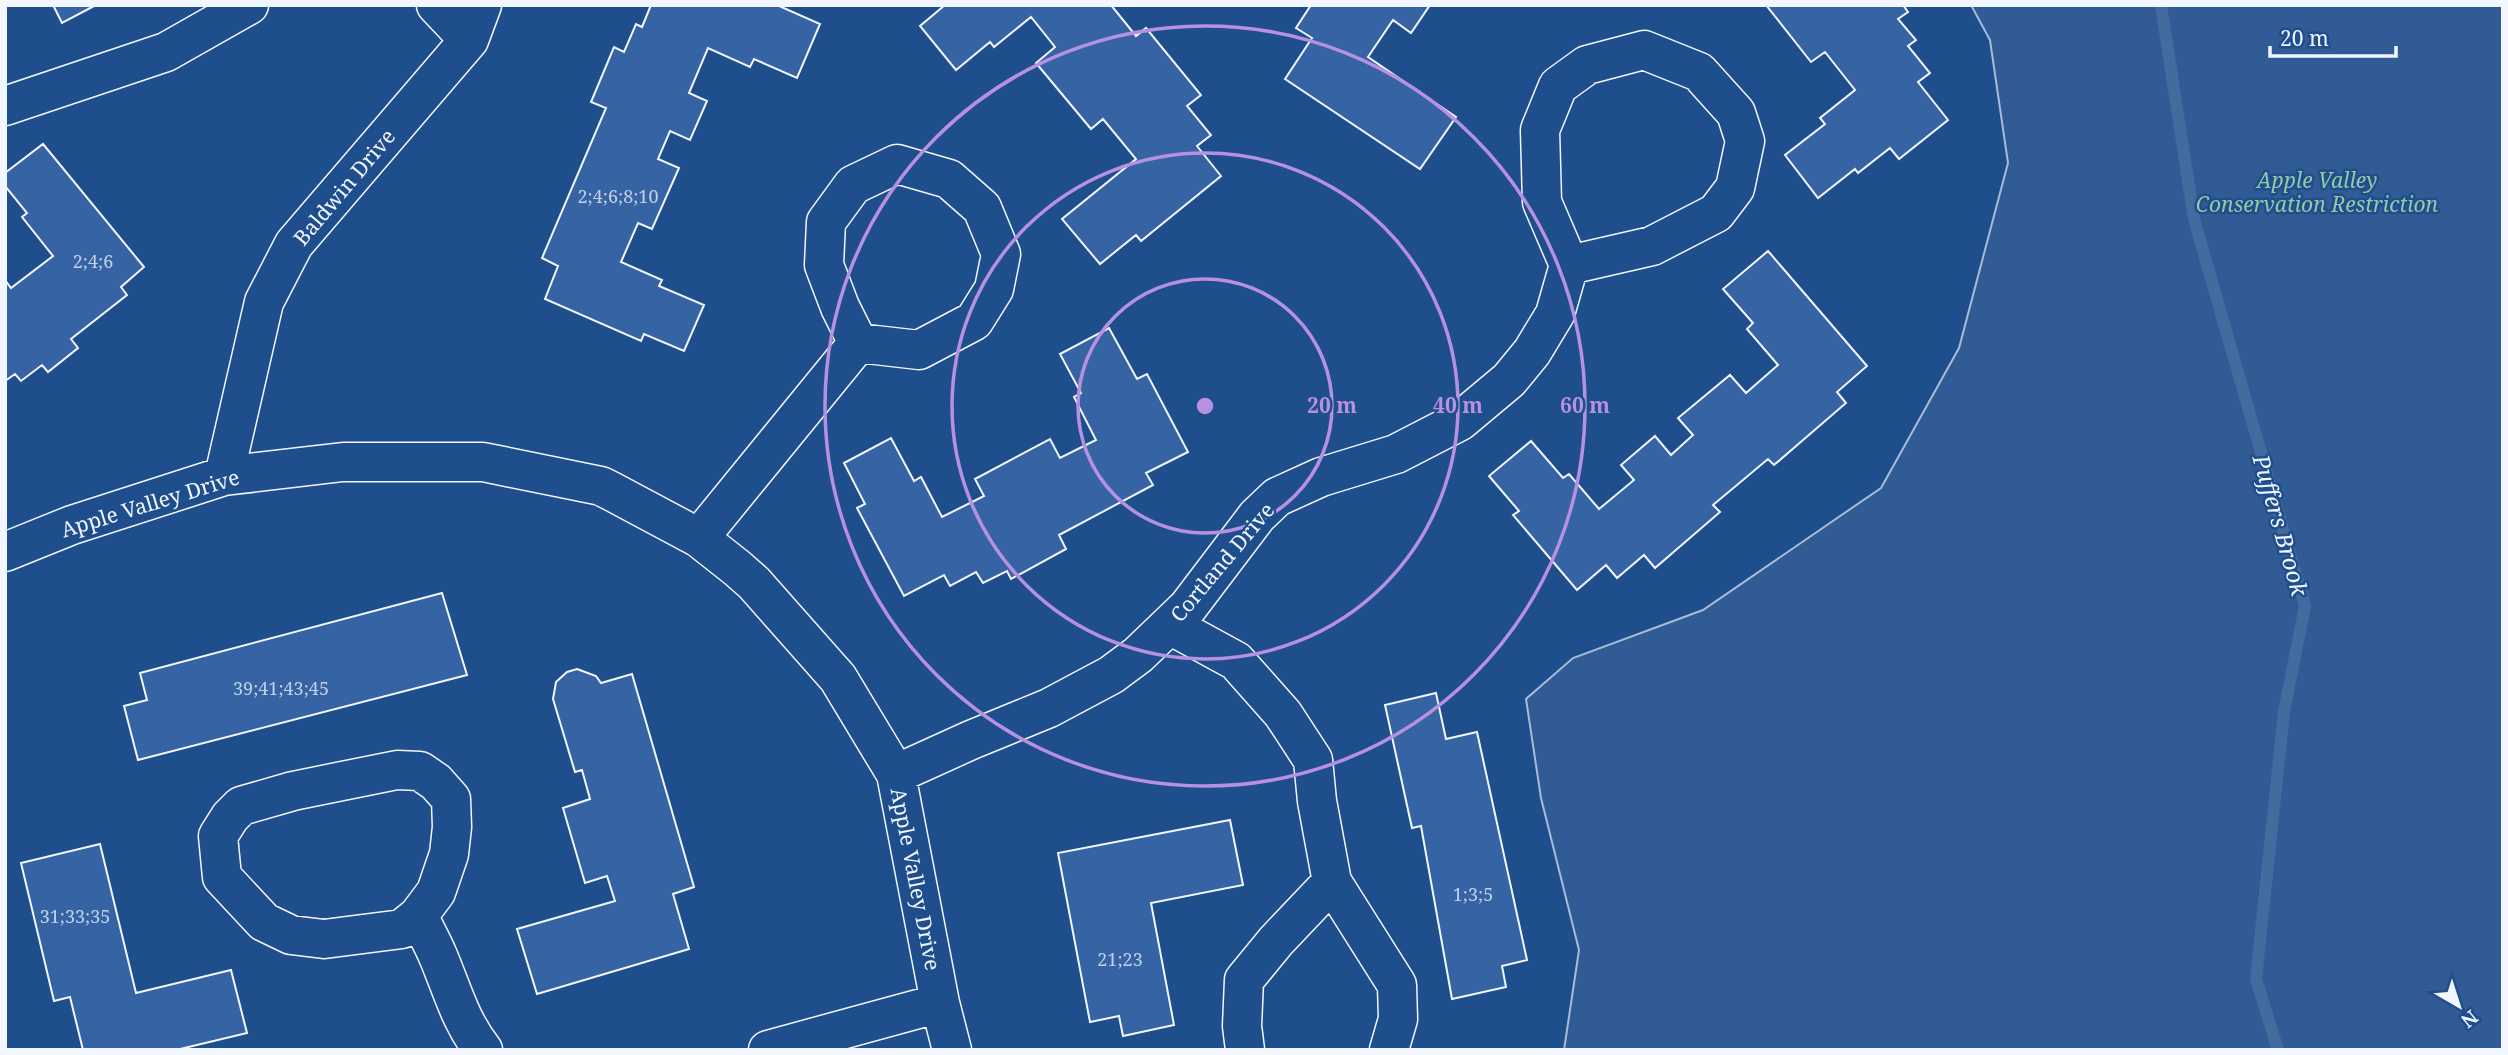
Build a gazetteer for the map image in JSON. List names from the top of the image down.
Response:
{
  "streets": {
    "street": ["Baldwin Drive", "Apple Valley Drive", "Cortland Drive"]
  },
  "crossings": [
    ["Baldwin Drive", "Apple Valley Drive"],
    ["Apple Valley Drive", "Cortland Drive"]
  ],
  "water": ["Puffers Brook"],
  "parks": ["Apple Valley Conservation Restriction"],
  "house_numbers": [
    "2;4;6;8;10",
    "2;4;6",
    "39;41;43;45",
    "1;3;5",
    "31;33;35",
    "21;23"
  ],
  "scale_bar": "20 m",
  "north": "bottom right",
  "rings": ["20 m", "40 m", "60 m"]
}
